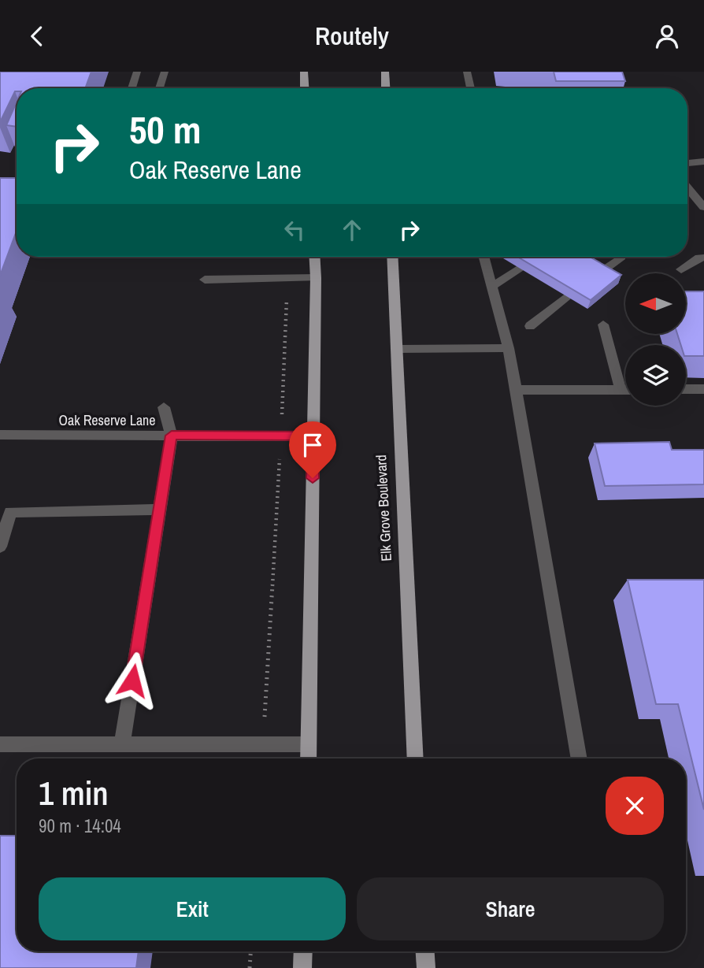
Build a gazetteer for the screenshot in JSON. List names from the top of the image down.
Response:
{
  "streets": {
    "main road": ["Elk Grove Boulevard"],
    "street": ["Oak Reserve Lane"]
  },
  "north": "left",
  "page": {
    "header": "Routely",
    "turn": ["50 m", "Oak Reserve Lane"],
    "heading": ["1 min", "90 m · 14:04"],
    "buttons": ["Exit", "Share"]
  }
}
